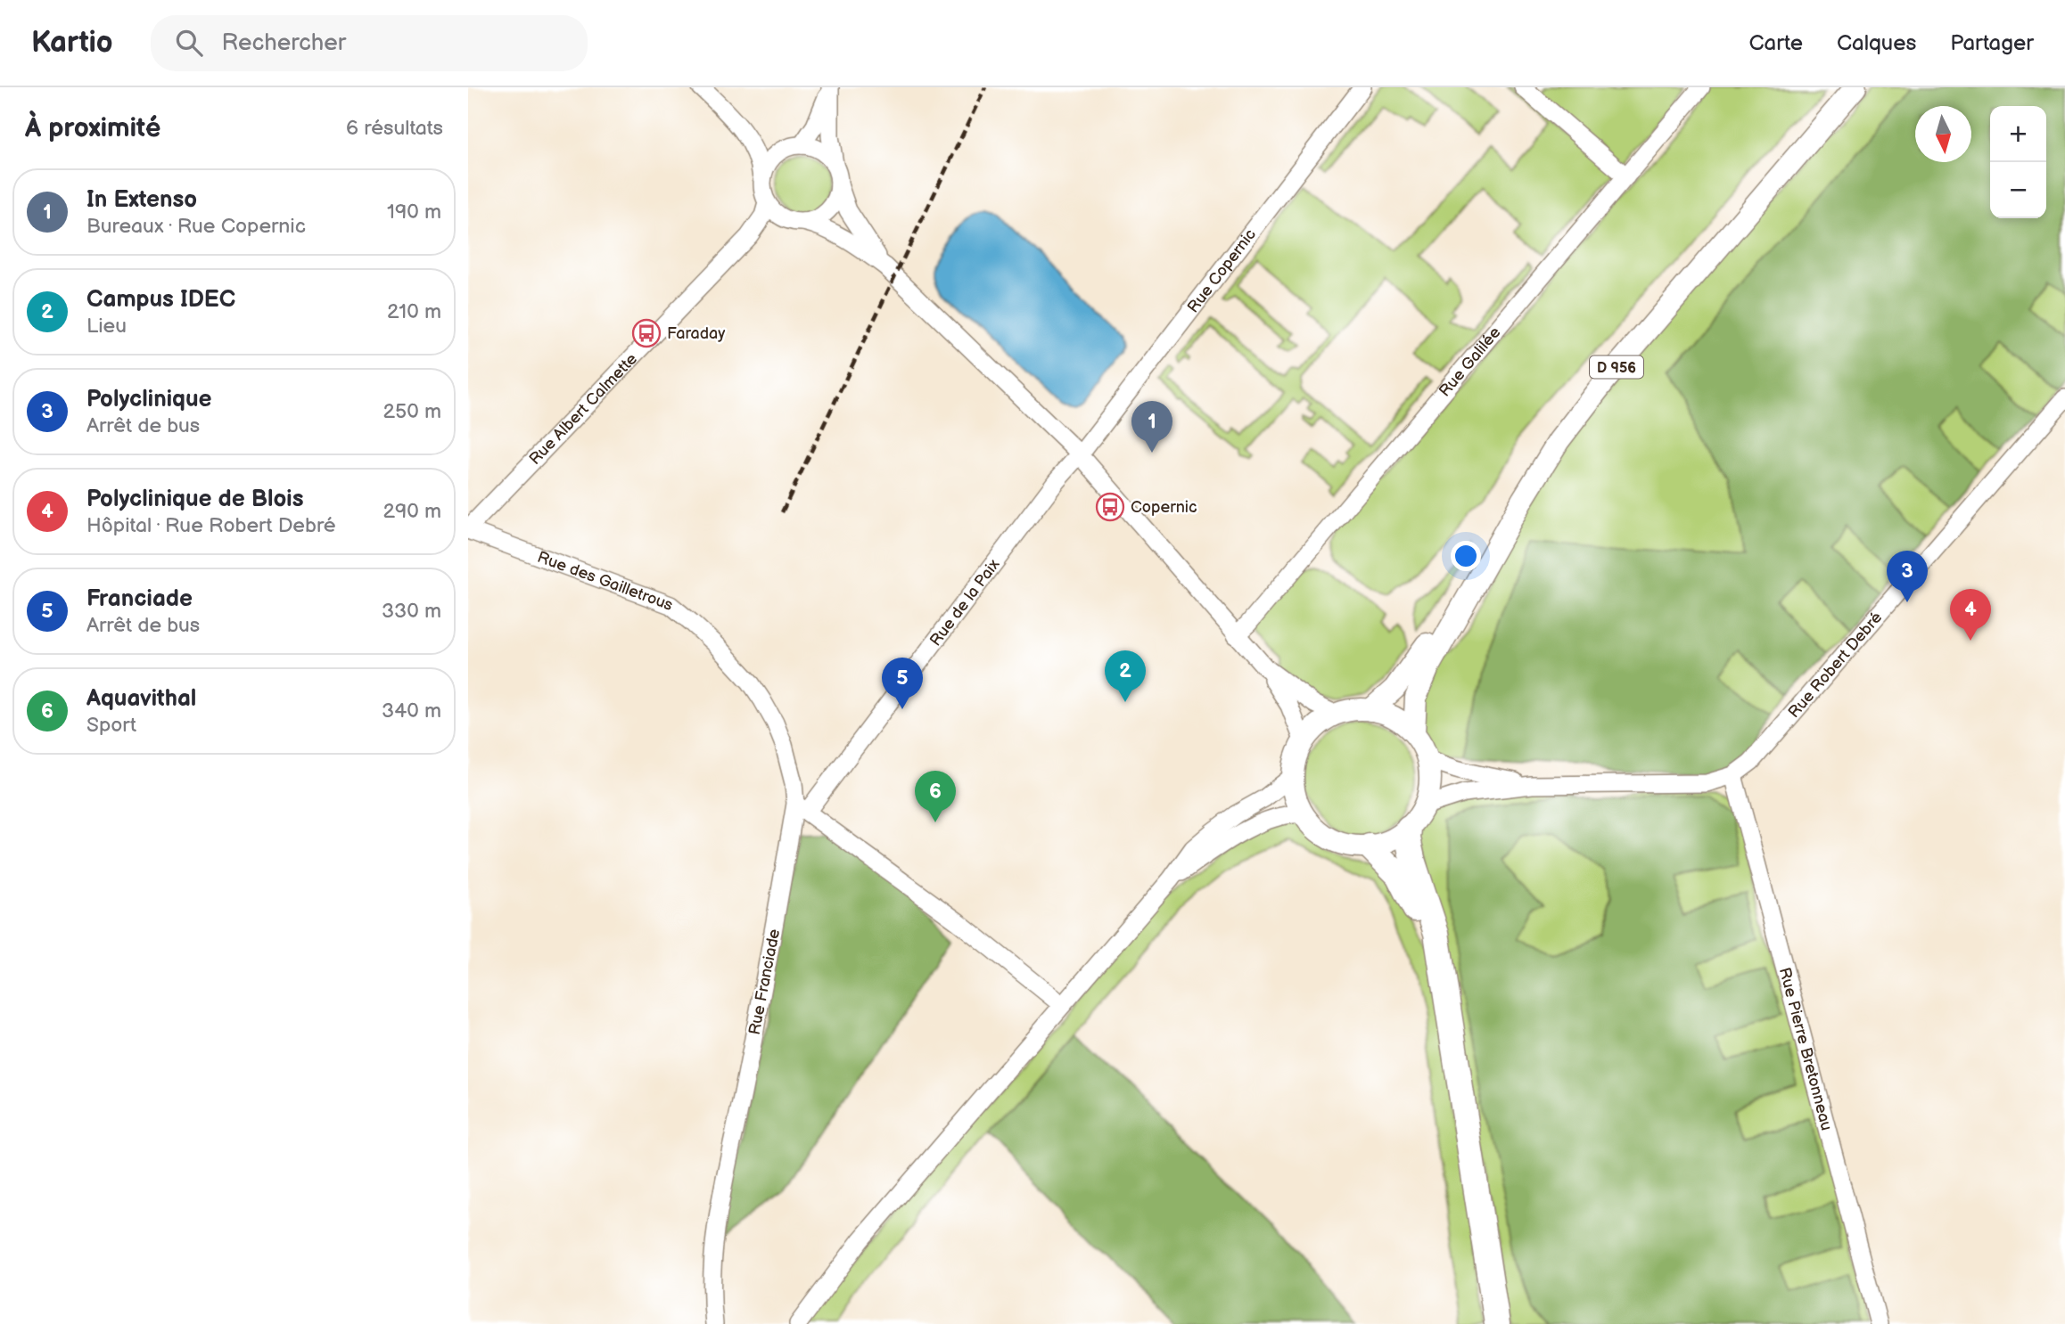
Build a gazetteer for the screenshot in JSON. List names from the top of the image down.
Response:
{
  "streets": {
    "main road": ["D 956"],
    "street": [
      "Rue Copernic",
      "Rue Galilée",
      "Rue Albert Calmette",
      "Rue des Gailletrous",
      "Rue de la Paix",
      "Rue Robert Debré",
      "Rue Franciade",
      "Rue Pierre Bretonneau"
    ]
  },
  "crossings": [
    ["Rue Copernic", "Rue de la Paix"],
    ["Rue Albert Calmette", "Rue des Gailletrous"],
    ["Rue des Gailletrous", "Rue Franciade"],
    ["Rue de la Paix", "Rue Franciade"],
    ["Rue Robert Debré", "Rue Pierre Bretonneau"]
  ],
  "places": {
    "bus stop": ["Faraday", "Copernic"]
  },
  "north": "bottom",
  "page": {
    "header": "Kartio",
    "search": "Rechercher",
    "nav": ["Carte", "Calques", "Partager"],
    "heading": ["À proximité", "6 résultats"],
    "map_buttons": ["+", "−"],
    "list": [
      {
        "mark": "1",
        "name": "In Extenso",
        "note": "Bureaux · Rue Copernic",
        "value": "190 m"
      },
      {
        "mark": "2",
        "name": "Campus IDEC",
        "note": "Lieu",
        "value": "210 m"
      },
      {
        "mark": "3",
        "name": "Polyclinique",
        "note": "Arrêt de bus",
        "value": "250 m"
      },
      {
        "mark": "4",
        "name": "Polyclinique de Blois",
        "note": "Hôpital · Rue Robert Debré",
        "value": "290 m"
      },
      {
        "mark": "5",
        "name": "Franciade",
        "note": "Arrêt de bus",
        "value": "330 m"
      },
      {
        "mark": "6",
        "name": "Aquavithal",
        "note": "Sport",
        "value": "340 m"
      }
    ],
    "pins": [
      "1",
      "3",
      "4",
      "2",
      "5",
      "6"
    ]
  }
}
